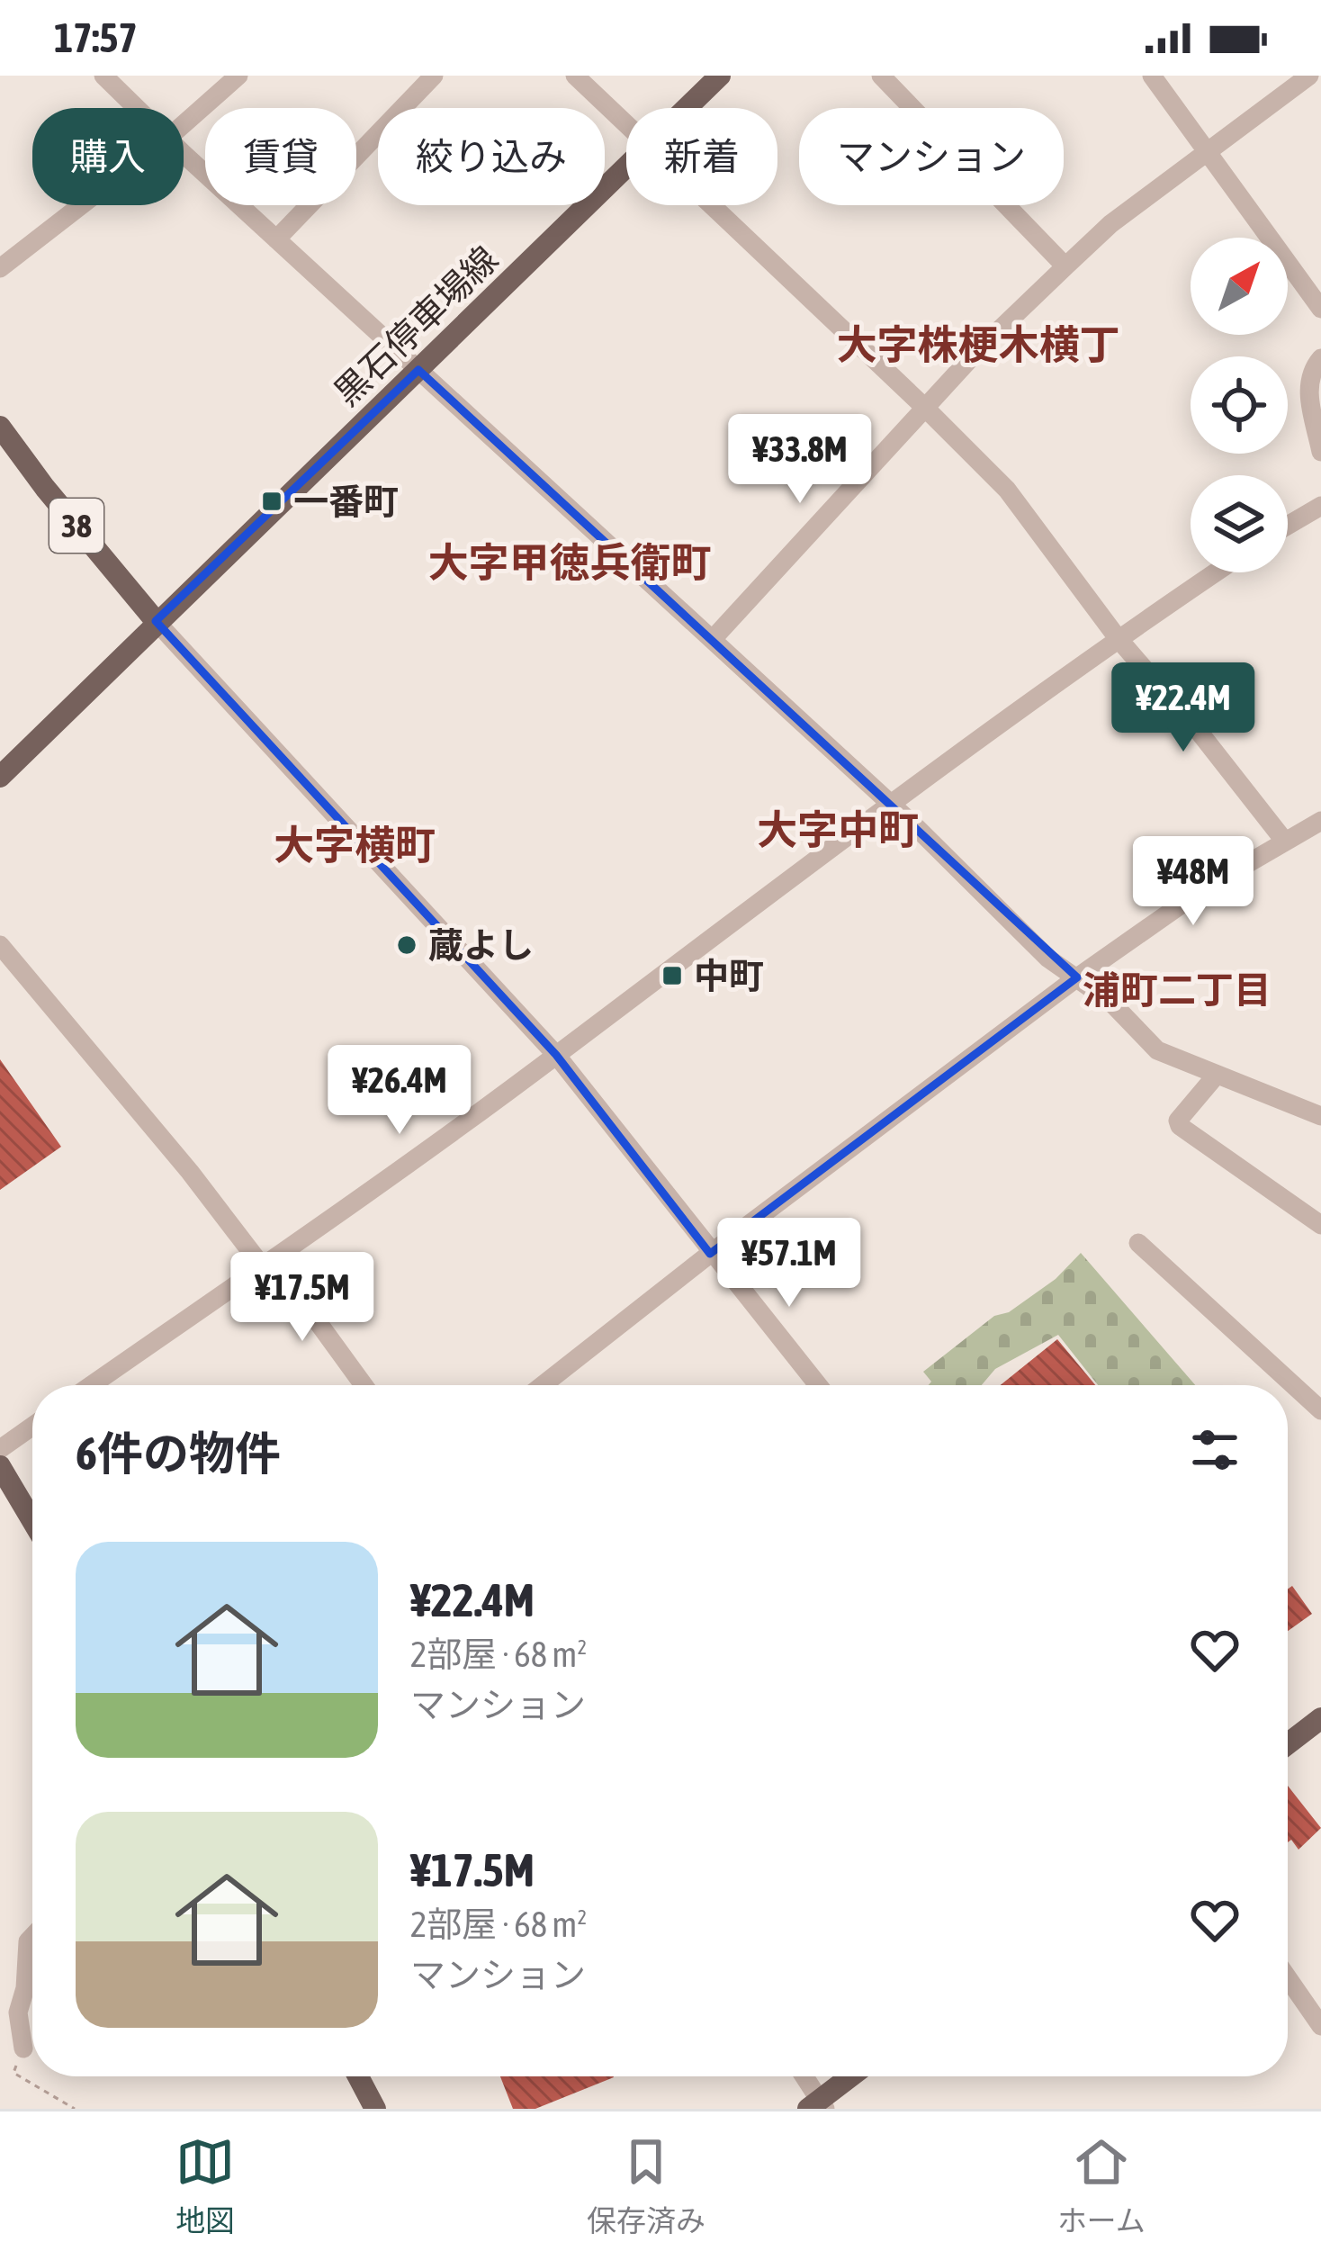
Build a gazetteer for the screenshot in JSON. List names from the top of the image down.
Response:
{
  "streets": {
    "main road": ["黒石停車場線", "38"]
  },
  "crossings": [
    ["黒石停車場線", "38"]
  ],
  "districts": [
    "大字株梗木横丁",
    "大字甲徳兵衛町",
    "大字中町",
    "大字横町",
    "浦町二丁目"
  ],
  "places": {
    "transit": ["一番町", "中町"],
    "other": ["蔵よし"]
  },
  "north": "top right",
  "page": {
    "status": "17:57",
    "chip": [
      "購入",
      "賃貸",
      "絞り込み",
      "新着",
      "マンション"
    ],
    "price": [
      "¥33.8M",
      "¥22.4M",
      "¥48M",
      "¥26.4M",
      "¥57.1M",
      "¥17.5M"
    ],
    "heading": "6件の物件",
    "list": [
      {
        "name": "¥22.4M",
        "note": "2部屋 · 68 m² · マンション"
      },
      {
        "name": "¥17.5M",
        "note": "2部屋 · 68 m² · マンション"
      }
    ],
    "tabs": ["地図", "保存済み", "ホーム"]
  }
}
